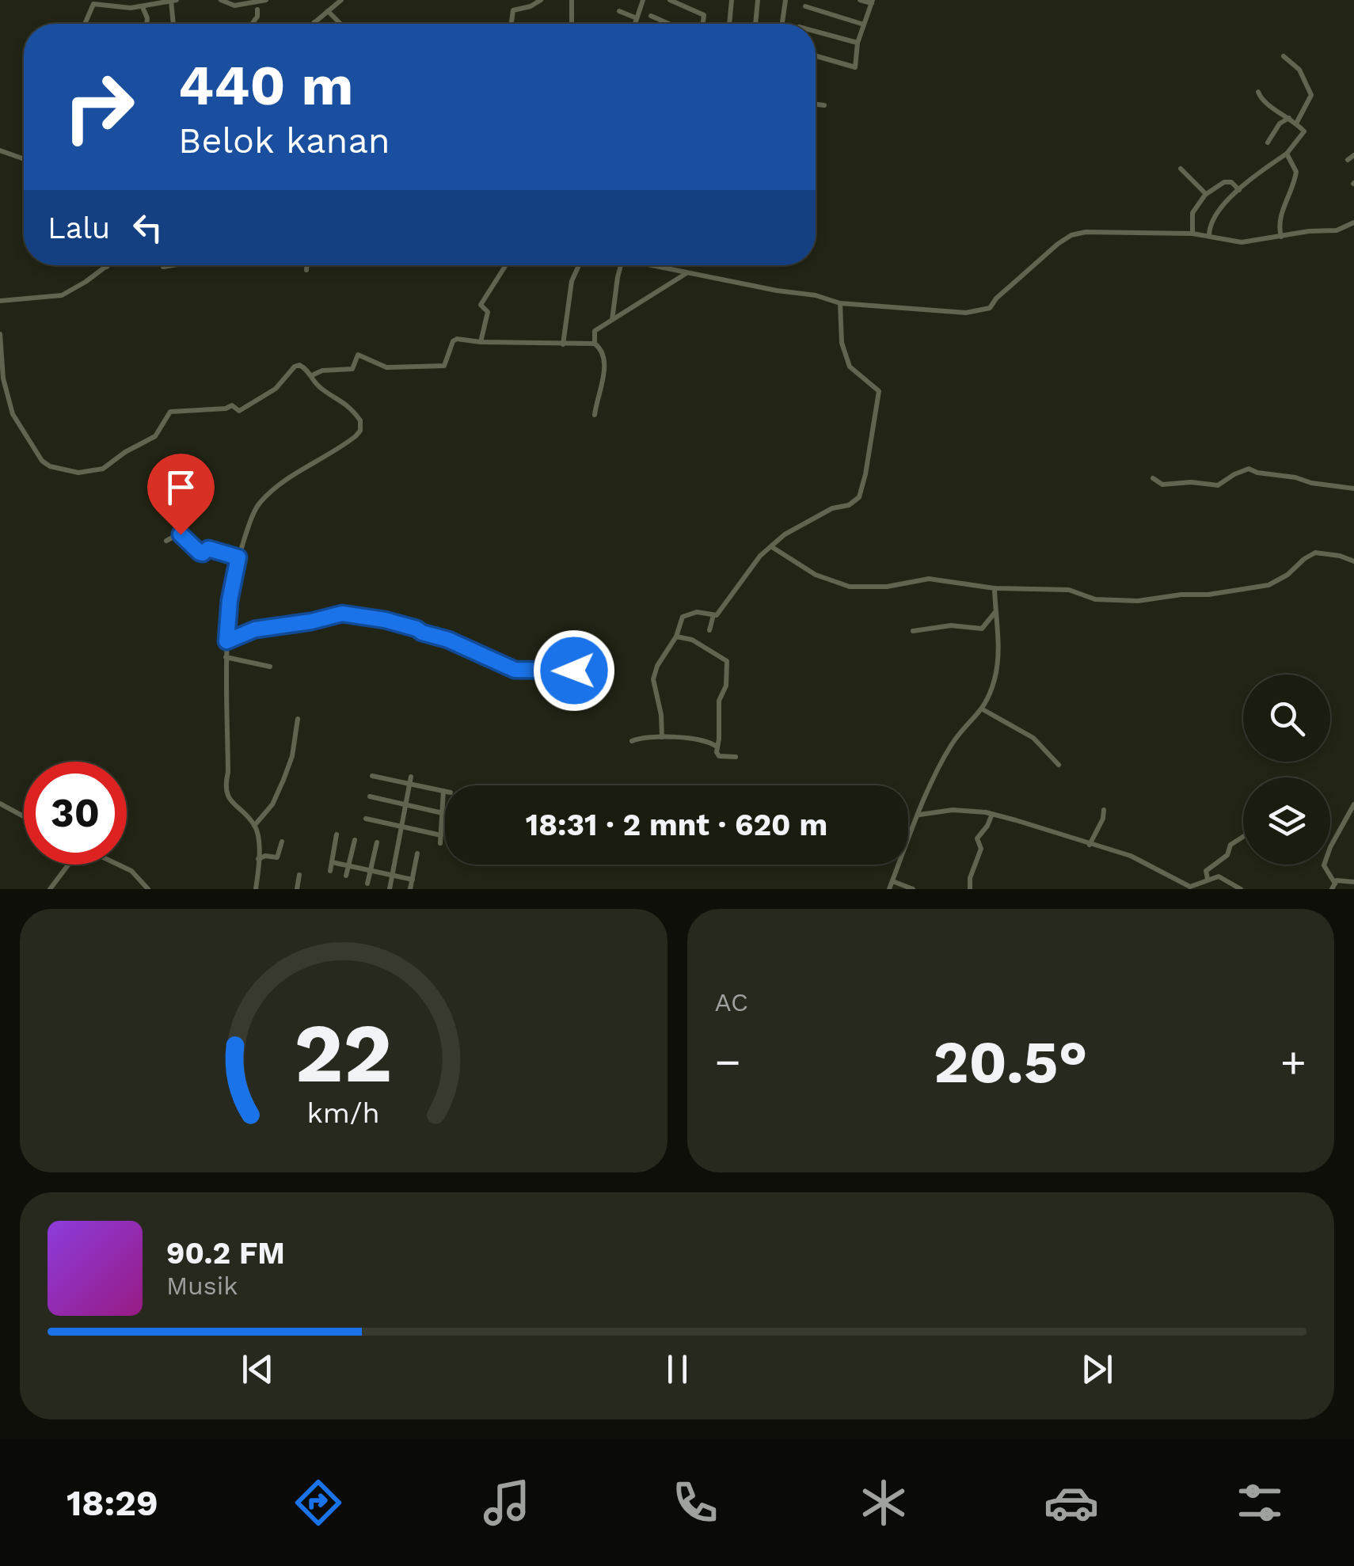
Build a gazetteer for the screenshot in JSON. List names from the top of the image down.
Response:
{
  "page": {
    "turn": ["440 m", "Belok kanan"],
    "then": "Lalu",
    "limit": "30",
    "trip": "18:31 · 2 mnt · 620 m",
    "tile": "AC",
    "heat": ["−", "20.5°", "+"],
    "song": ["90.2 FM", "Musik"],
    "tabs": "18:29",
    "gauge": ["22", "km/h"]
  }
}
